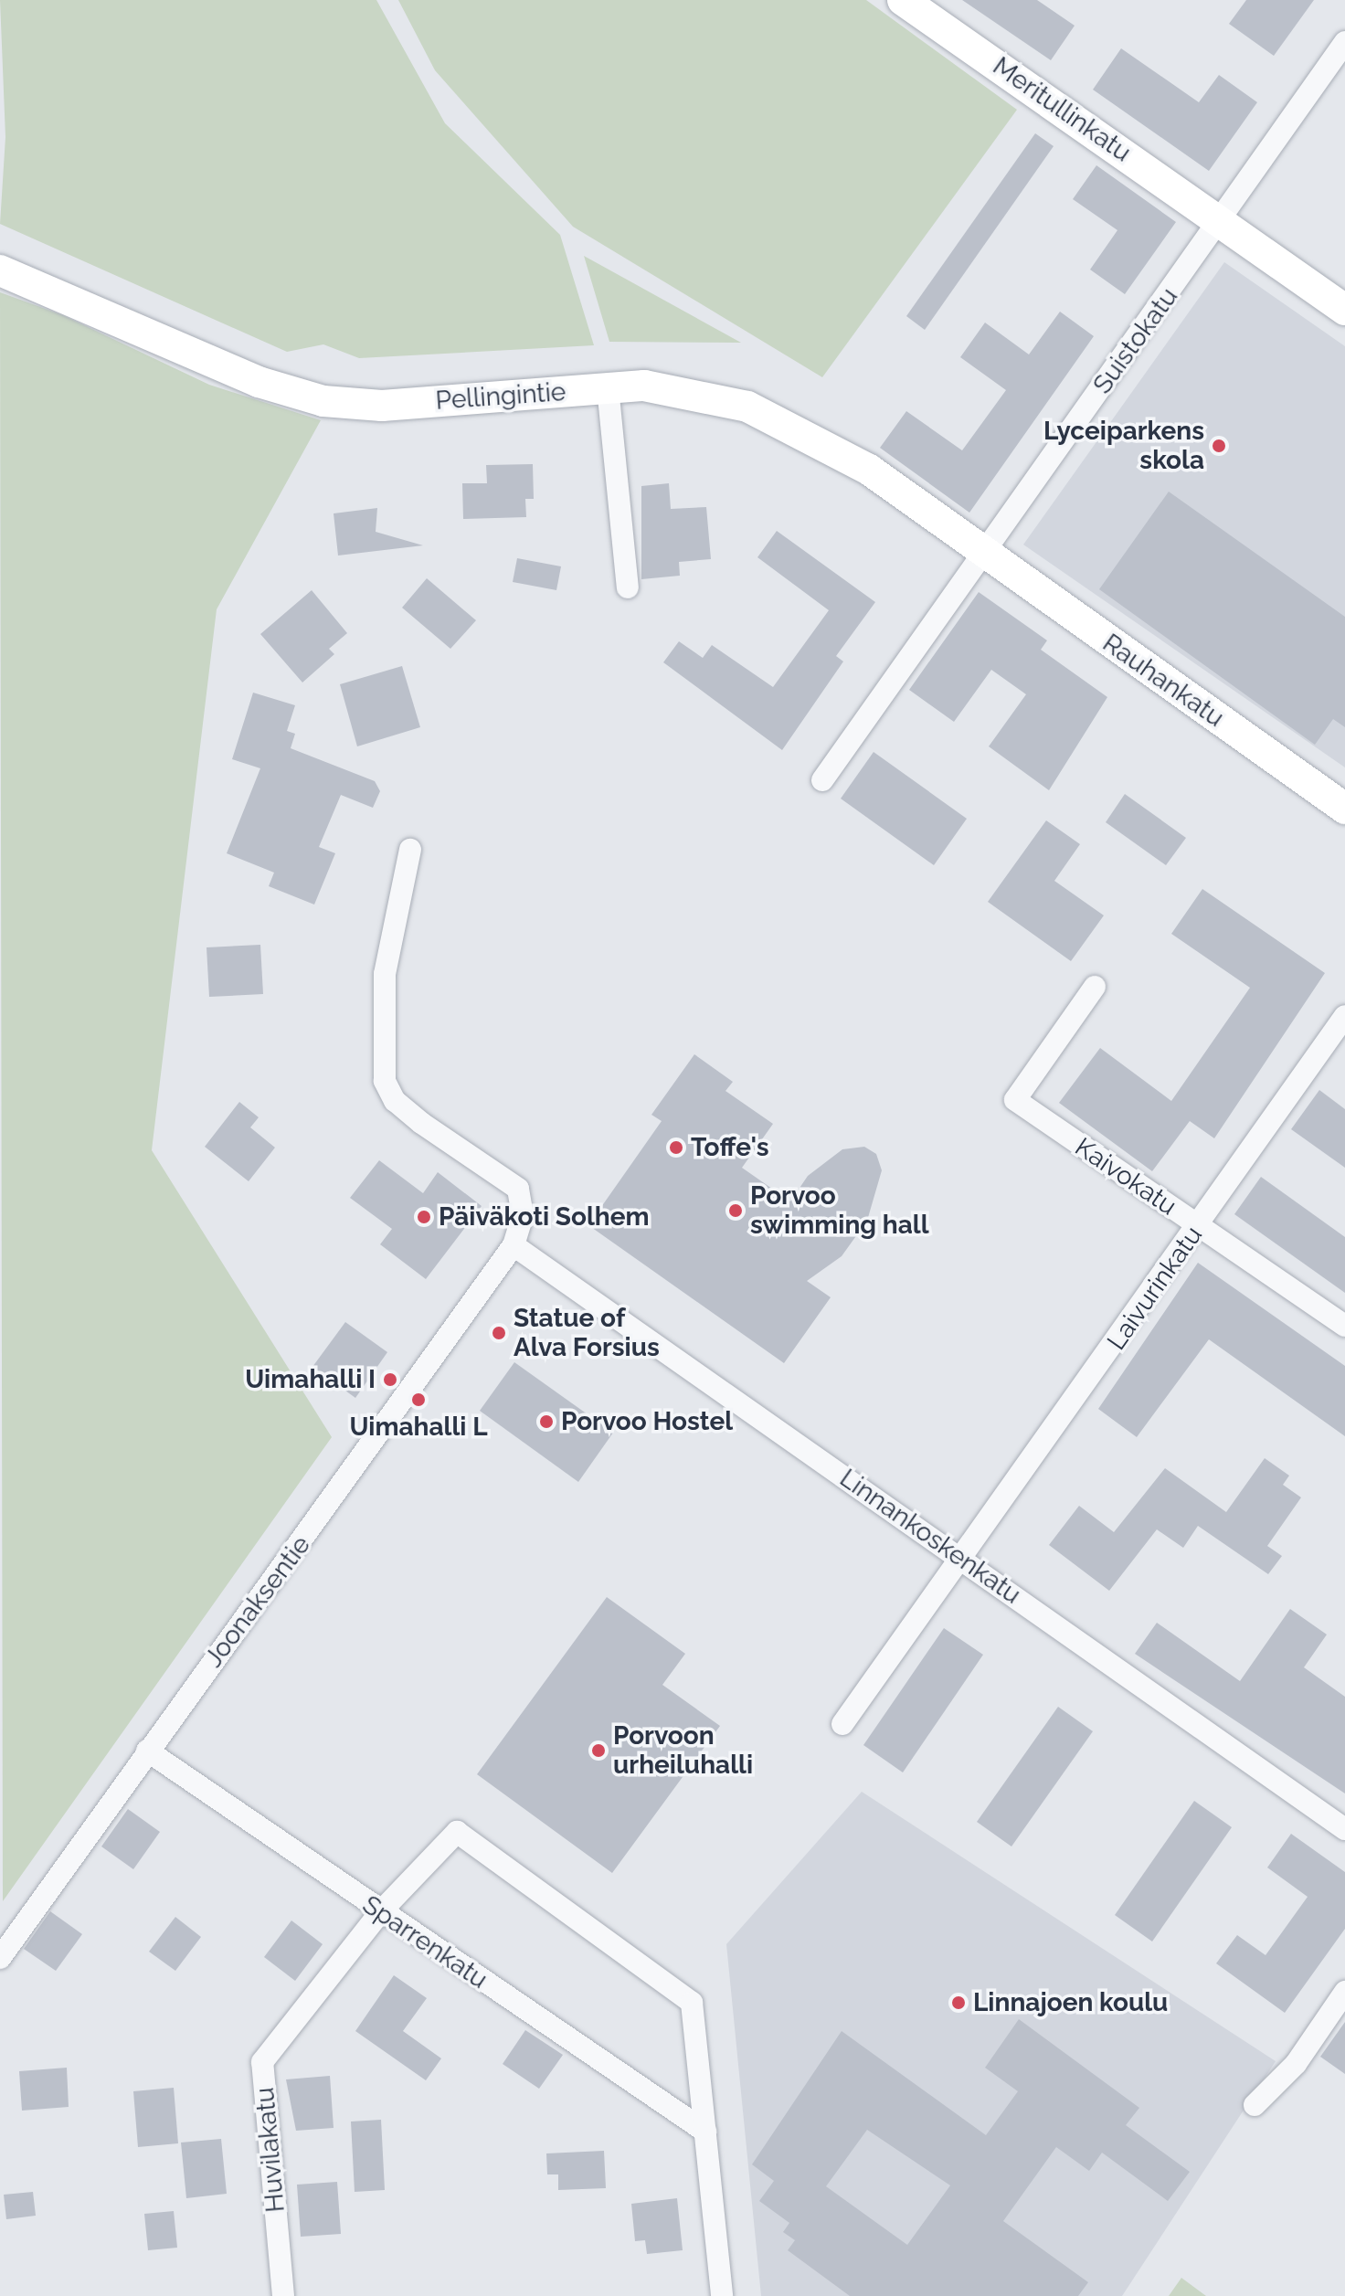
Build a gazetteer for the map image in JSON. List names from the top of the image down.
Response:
{
  "streets": {
    "street": [
      "Meritullinkatu",
      "Suistokatu",
      "Pellingintie",
      "Rauhankatu",
      "Kaivokatu",
      "Laivurinkatu",
      "Linnankoskenkatu",
      "Joonaksentie",
      "Sparrenkatu",
      "Huvilakatu"
    ]
  },
  "crossings": [
    ["Meritullinkatu", "Suistokatu"],
    ["Suistokatu", "Pellingintie"],
    ["Suistokatu", "Rauhankatu"],
    ["Pellingintie", "Rauhankatu"],
    ["Kaivokatu", "Laivurinkatu"],
    ["Laivurinkatu", "Linnankoskenkatu"],
    ["Linnankoskenkatu", "Joonaksentie"],
    ["Joonaksentie", "Sparrenkatu"],
    ["Sparrenkatu", "Huvilakatu"]
  ],
  "places": [
    "Lyceiparkens skola",
    "Toffe's",
    "Porvoo swimming hall",
    "Päiväkoti Solhem",
    "Statue of Alva Forsius",
    "Uimahalli I",
    "Uimahalli L",
    "Porvoo Hostel",
    "Porvoon urheiluhalli",
    "Linnajoen koulu"
  ]
}
